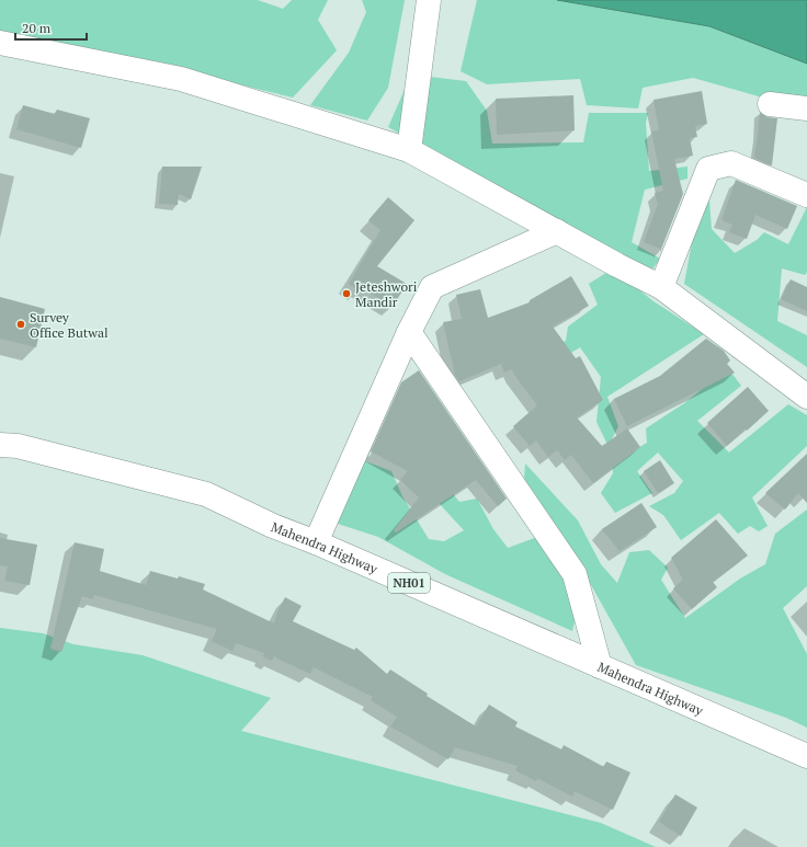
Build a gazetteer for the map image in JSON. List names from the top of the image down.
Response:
{
  "streets": {
    "main road": ["Mahendra Highway", "NH01"]
  },
  "places": ["Jeteshwori Mandir", "Survey Office Butwal"],
  "scale_bar": "20 m"
}
